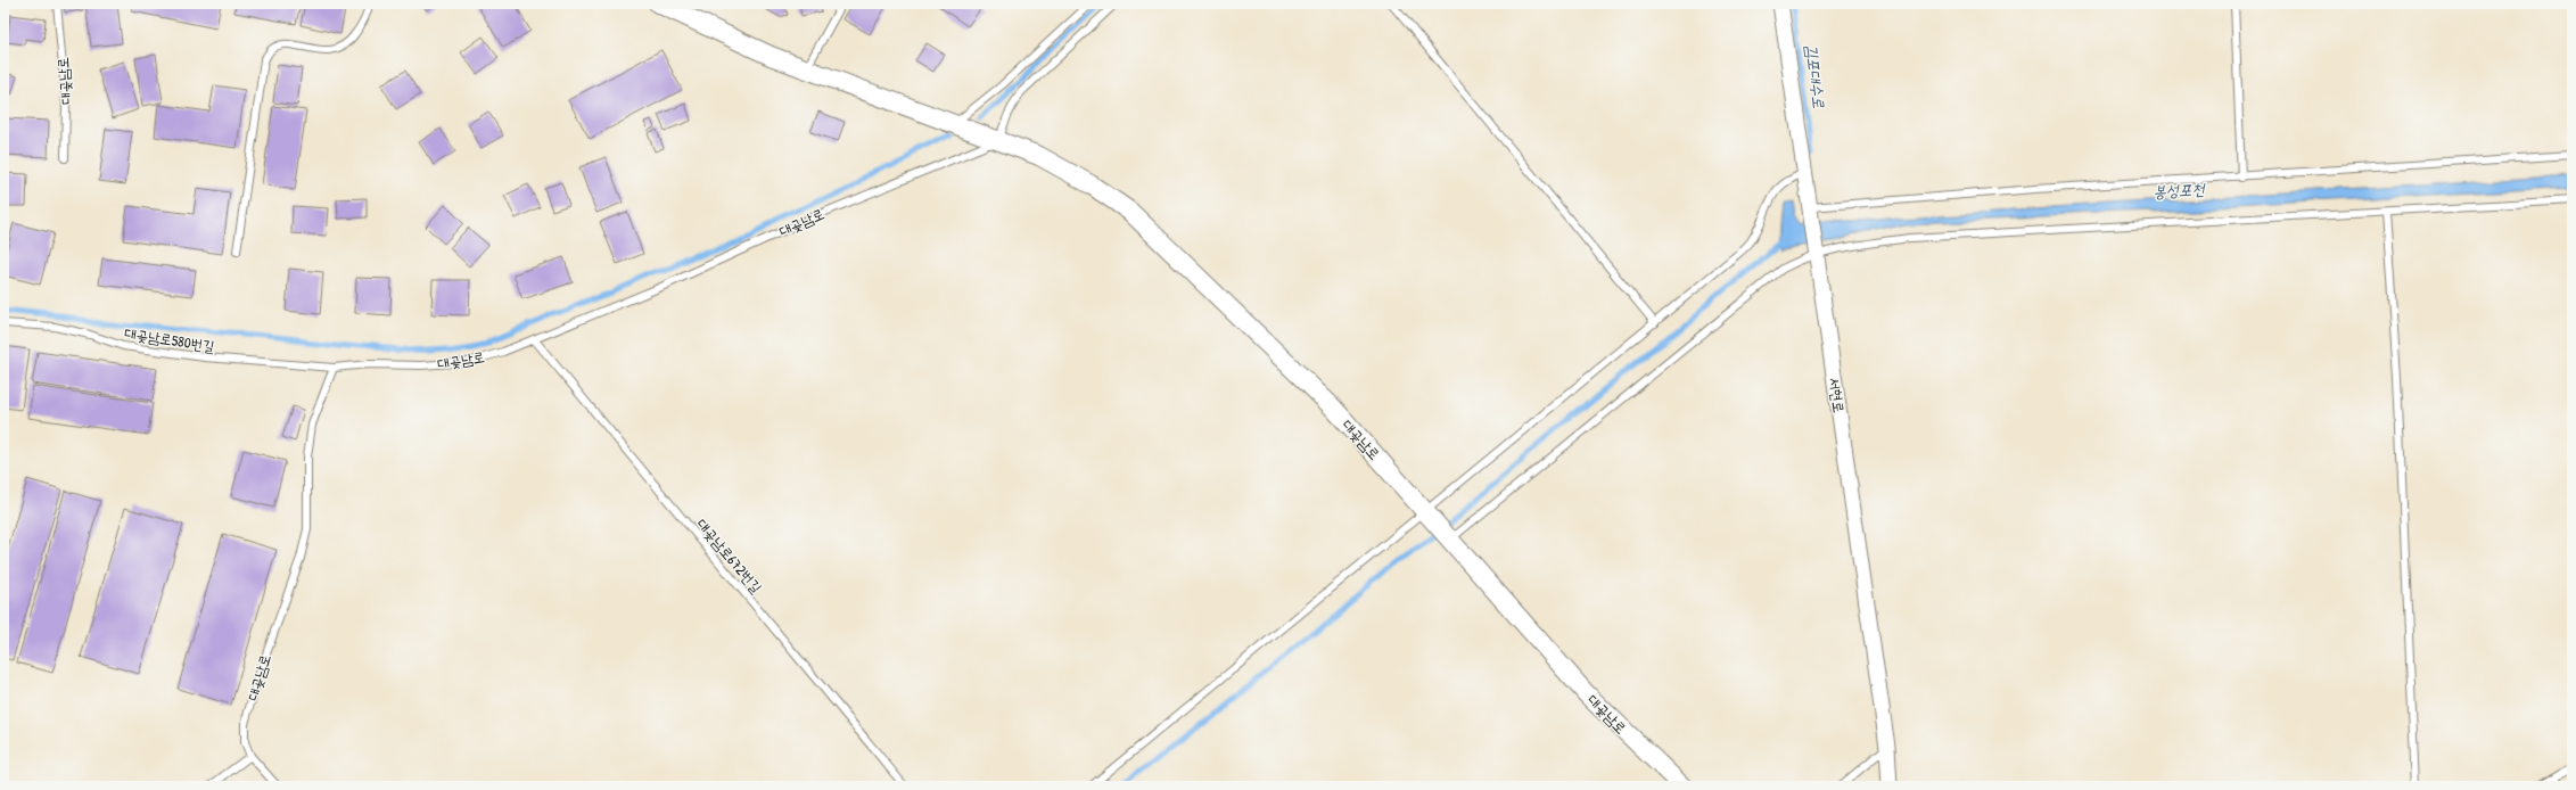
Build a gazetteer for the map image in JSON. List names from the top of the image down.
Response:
{
  "streets": {
    "street": ["대곶남로", "서현로"],
    "lane": ["대곶남로580번길", "대곶남로672번길"]
  },
  "crossings": [
    ["대곶남로", "대곶남로580번길"],
    ["대곶남로", "대곶남로672번길"]
  ],
  "water": ["김포대수로", "봉성포천"]
}
